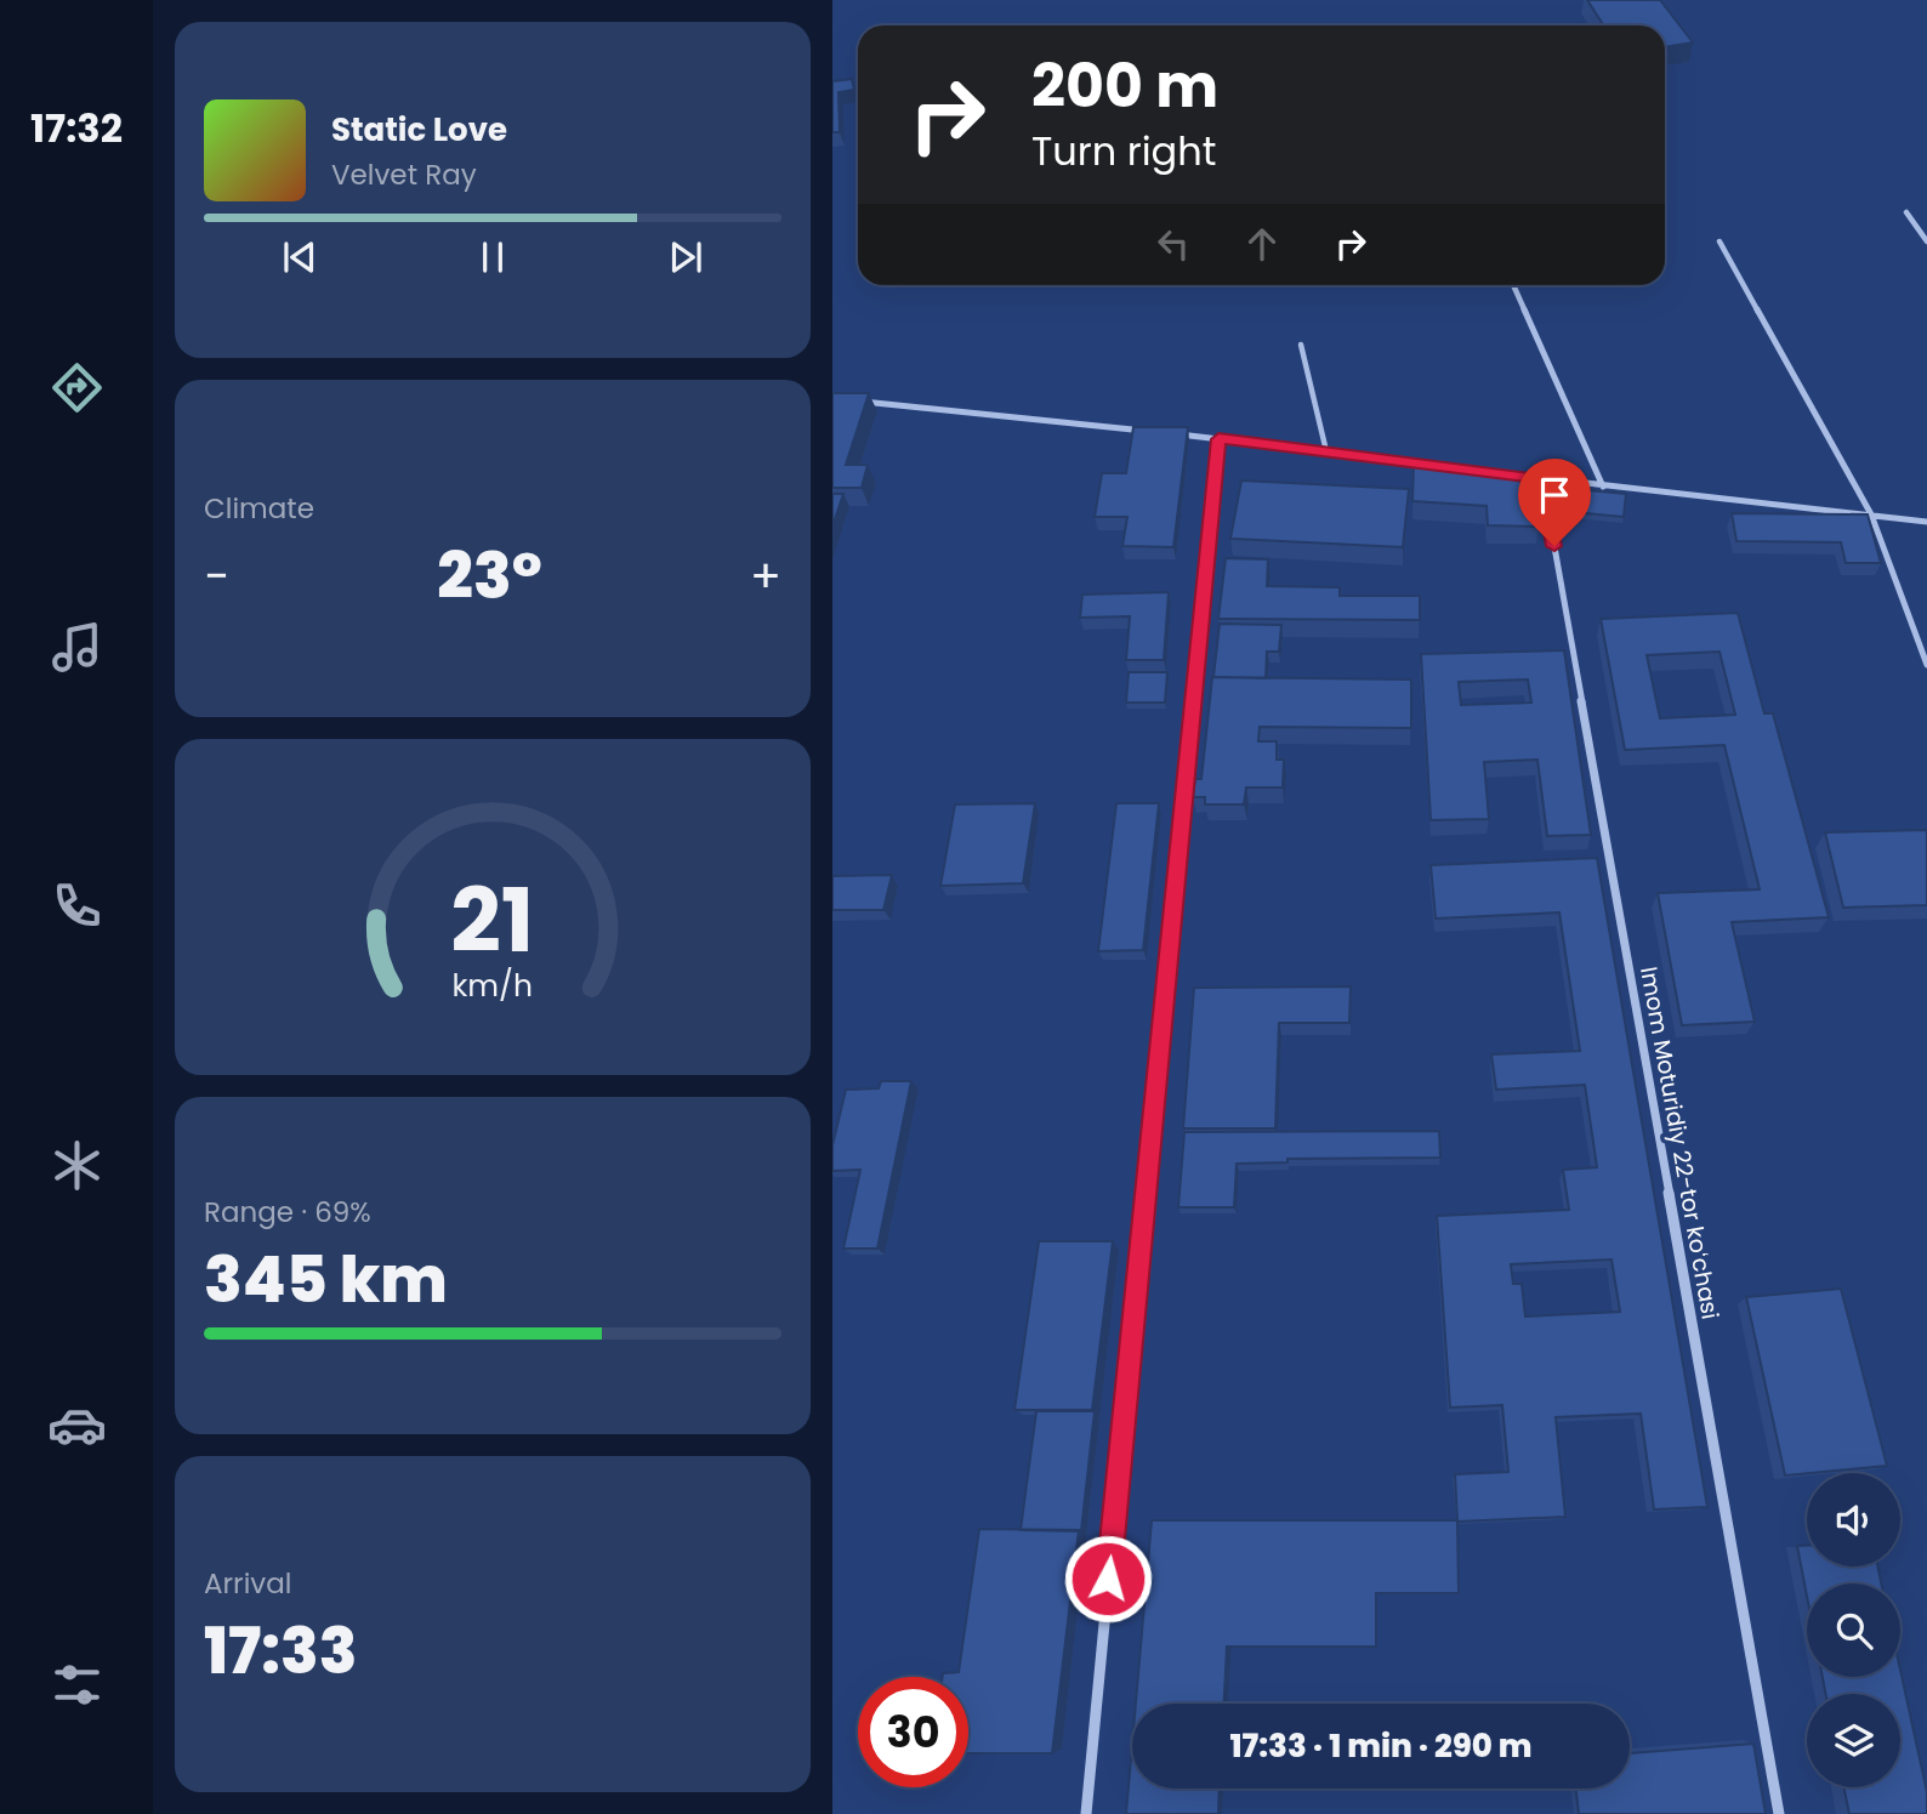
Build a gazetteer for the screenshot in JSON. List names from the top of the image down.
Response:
{
  "streets": {
    "street": ["Imom Moturidiy 22-tor koʻchasi"]
  },
  "page": {
    "tabs": "17:32",
    "turn": ["200 m", "Turn right"],
    "song": ["Static Love", "Velvet Ray"],
    "tile": [
      "Climate",
      ["Range · 69%", "345 km"],
      ["Arrival", "17:33"]
    ],
    "heat": ["−", "23°", "+"],
    "limit": "30",
    "trip": "17:33 · 1 min · 290 m",
    "gauge": ["21", "km/h"]
  }
}
